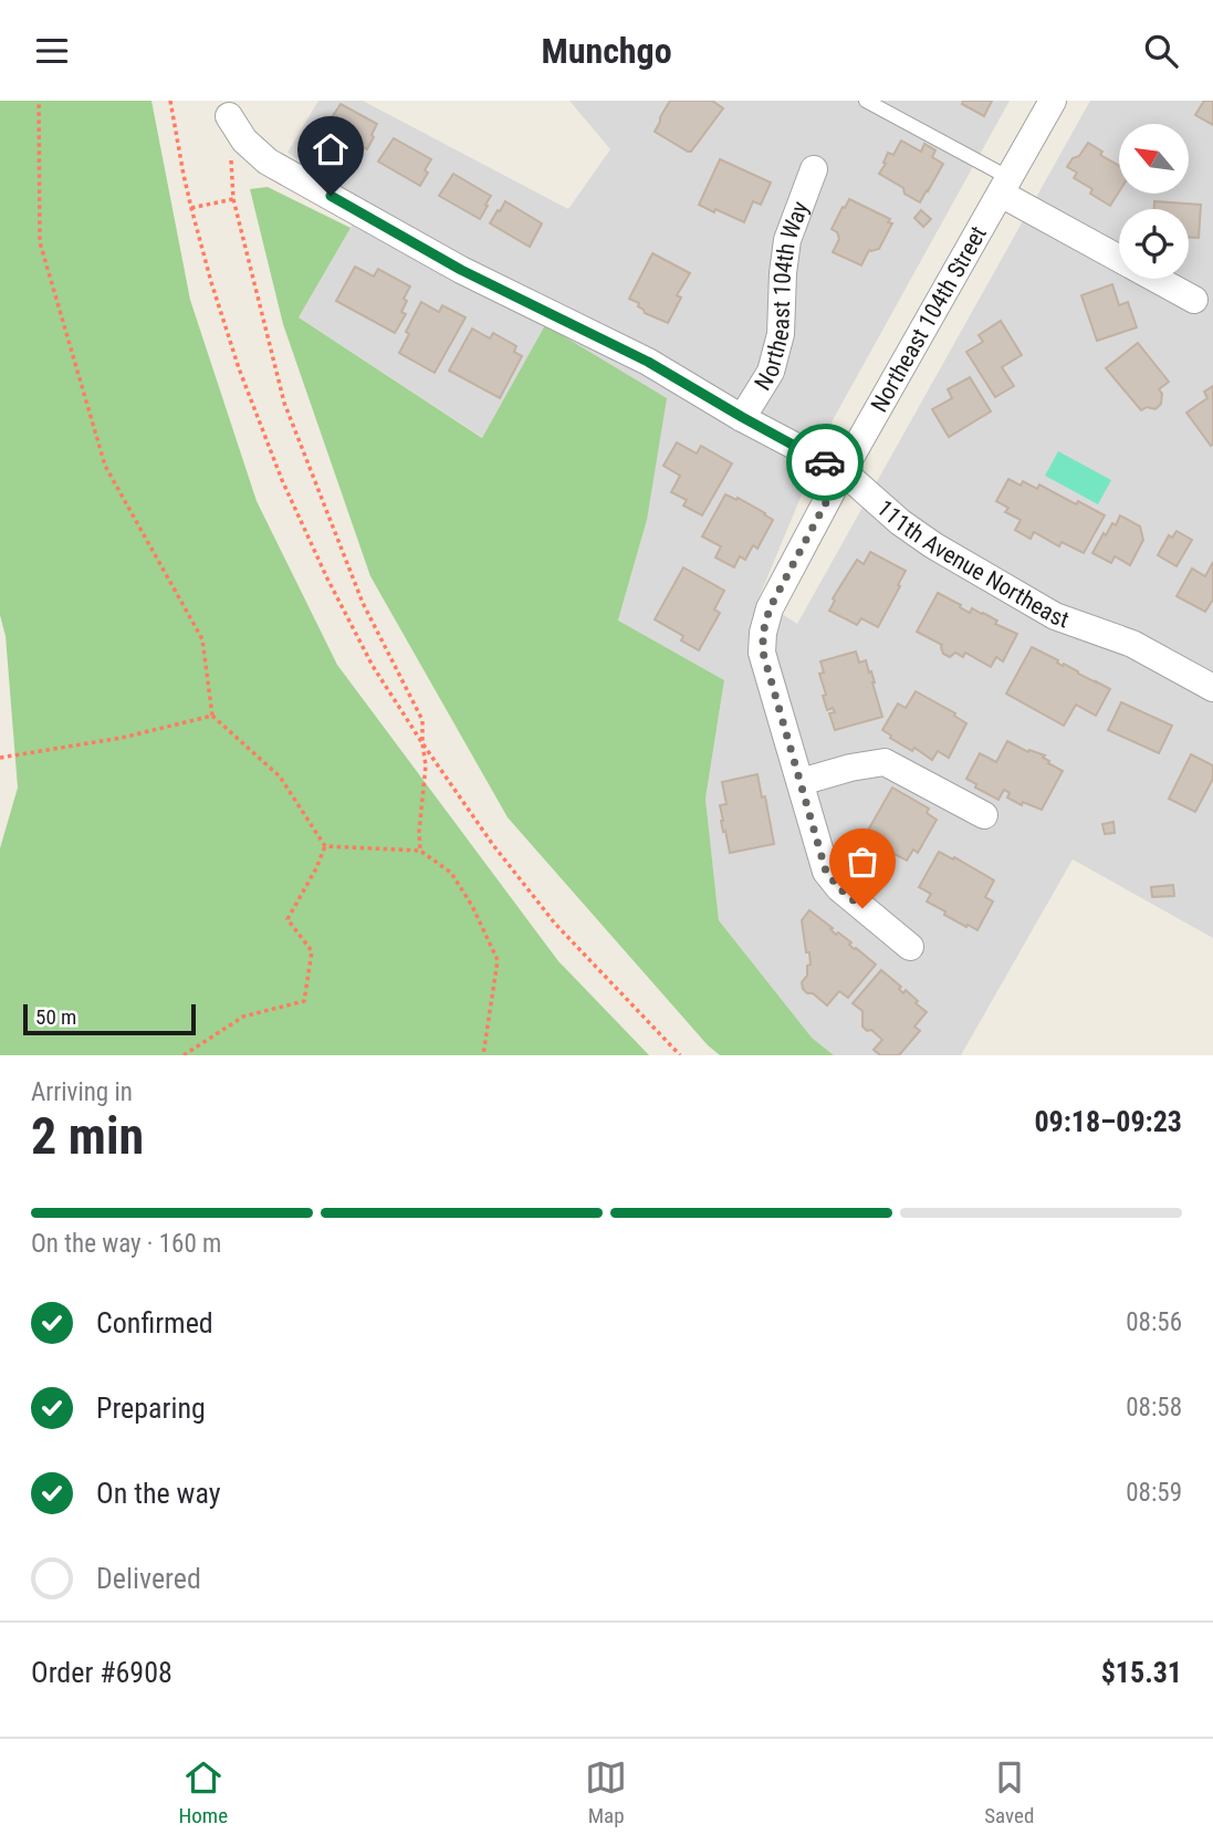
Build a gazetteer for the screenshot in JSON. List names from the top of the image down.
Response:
{
  "streets": {
    "street": ["Northeast 104th Way", "Northeast 104th Street", "111th Avenue Northeast"]
  },
  "crossings": [
    ["Northeast 104th Way", "111th Avenue Northeast"],
    ["Northeast 104th Street", "111th Avenue Northeast"]
  ],
  "scale_bar": "50 m",
  "north": "top left",
  "page": {
    "header": "Munchgo",
    "scale": "50 m",
    "heading": ["2 min", "Arriving in", "09:18–09:23"],
    "panel": ["Order #6908", "$15.31"],
    "bar": "On the way · 160 m",
    "list": [
      ["Confirmed", "08:56"],
      ["Preparing", "08:58"],
      ["On the way", "08:59"],
      "Delivered"
    ],
    "tabs": ["Home", "Map", "Saved"]
  }
}
